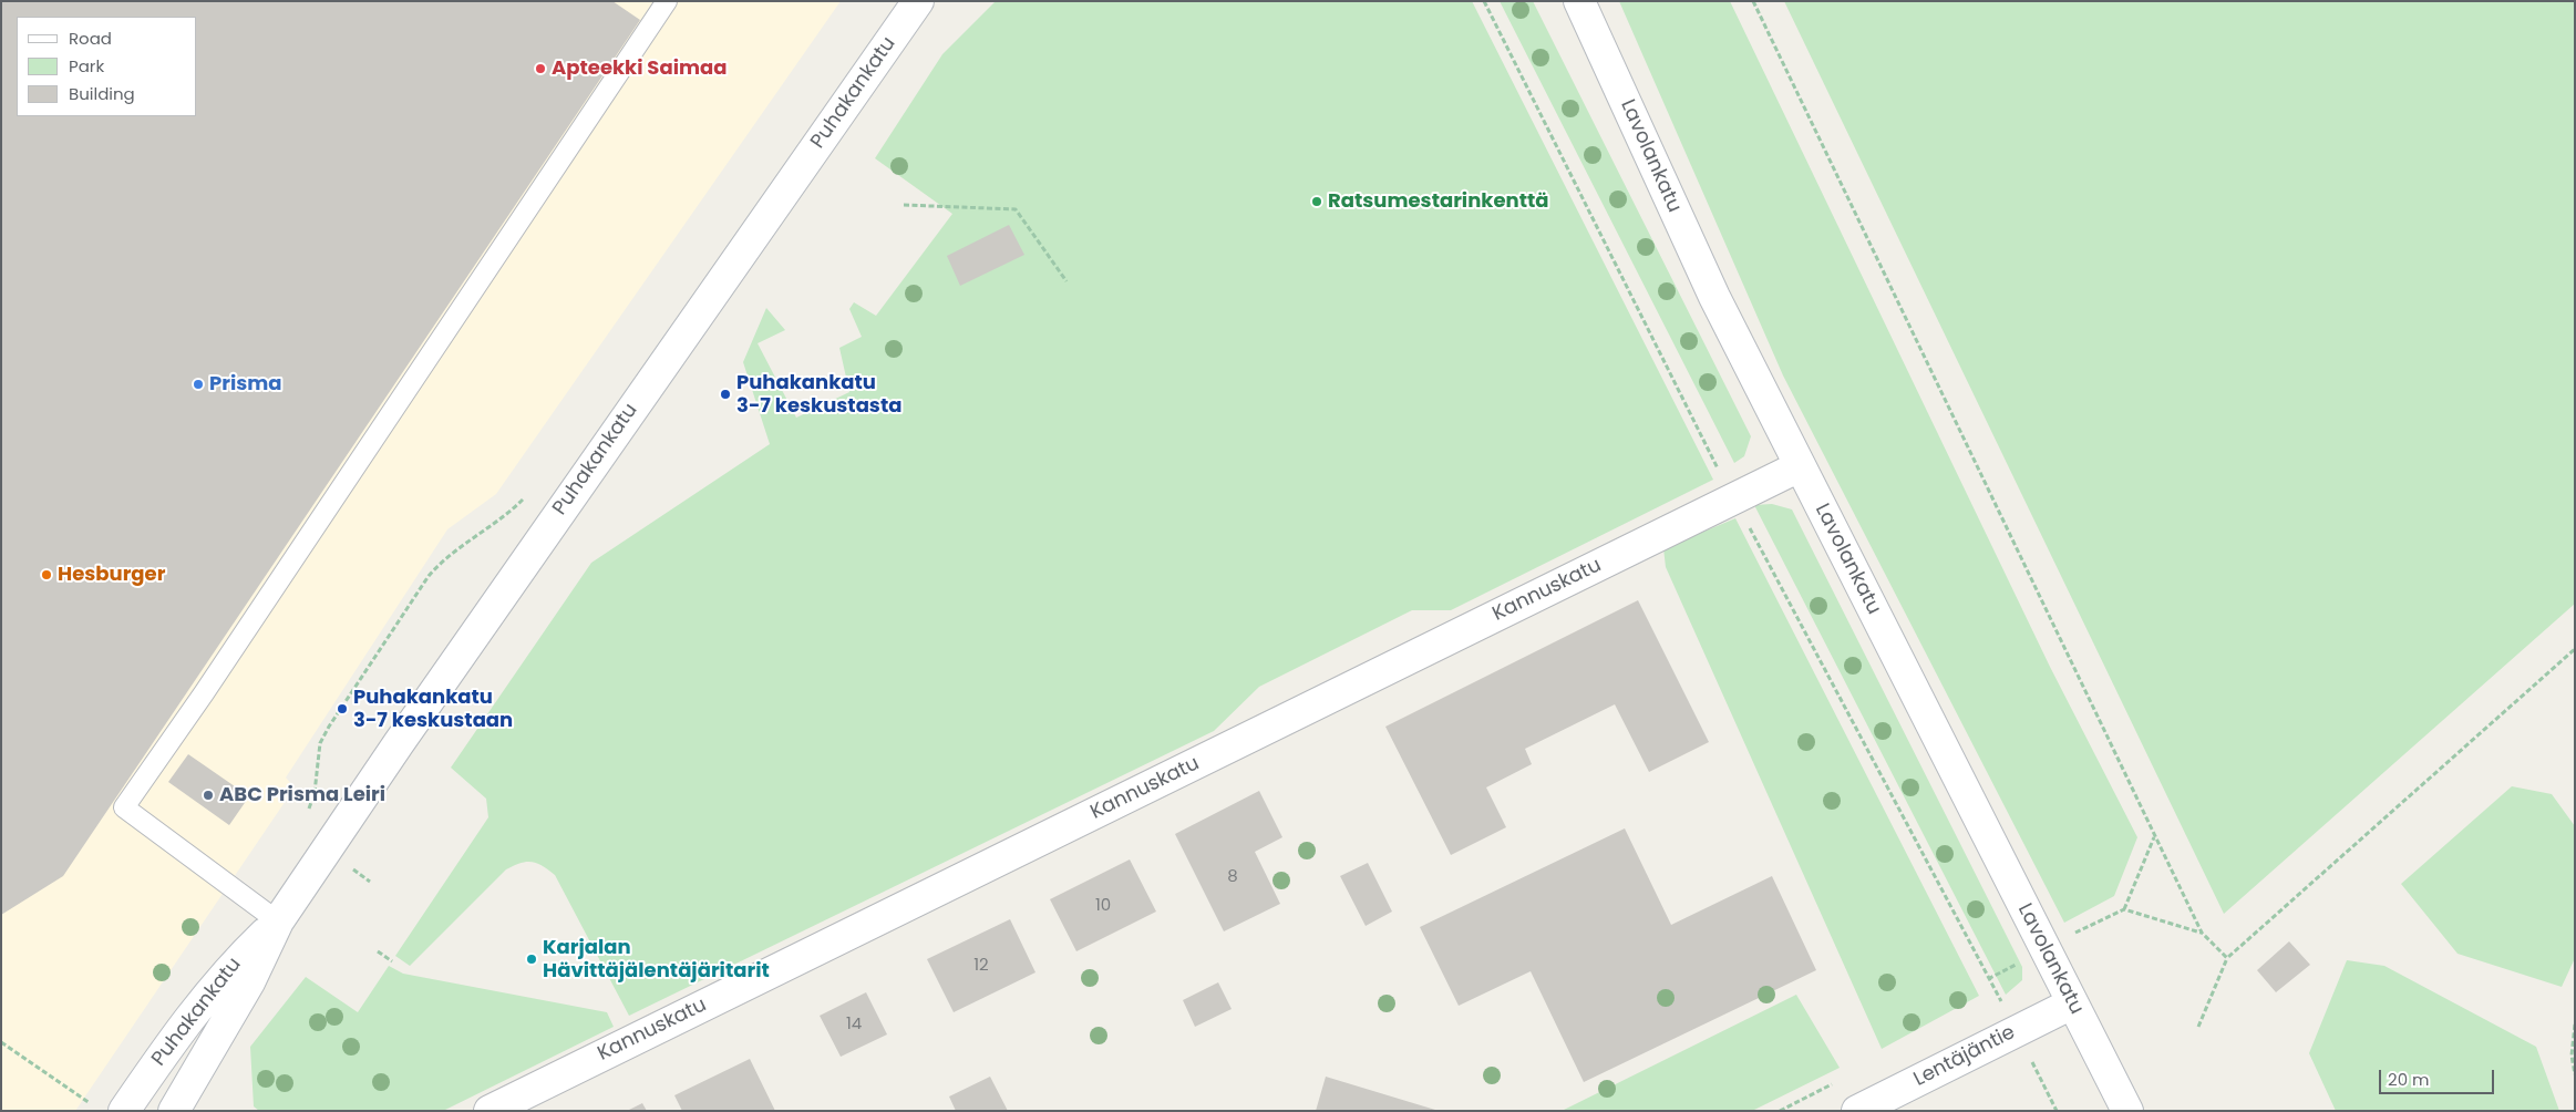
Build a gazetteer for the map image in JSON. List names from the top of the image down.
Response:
{
  "streets": {
    "street": [
      "Puhakankatu",
      "Lavolankatu",
      "Kannuskatu",
      "Lentäjäntie"
    ]
  },
  "crossings": [
    ["Lavolankatu", "Kannuskatu"],
    ["Lavolankatu", "Lentäjäntie"]
  ],
  "places": [
    "Apteekki Saimaa",
    "Ratsumestarinkenttä",
    "Prisma",
    "Puhakankatu 3-7 keskustasta",
    "Hesburger",
    "Puhakankatu 3-7 keskustaan",
    "ABC Prisma Leiri",
    "Karjalan Hävittäjälentäjäritarit"
  ],
  "house_numbers": [
    "8",
    "10",
    "12",
    "14"
  ],
  "legend": ["Road", "Park", "Building"],
  "scale_bar": "20 m"
}
